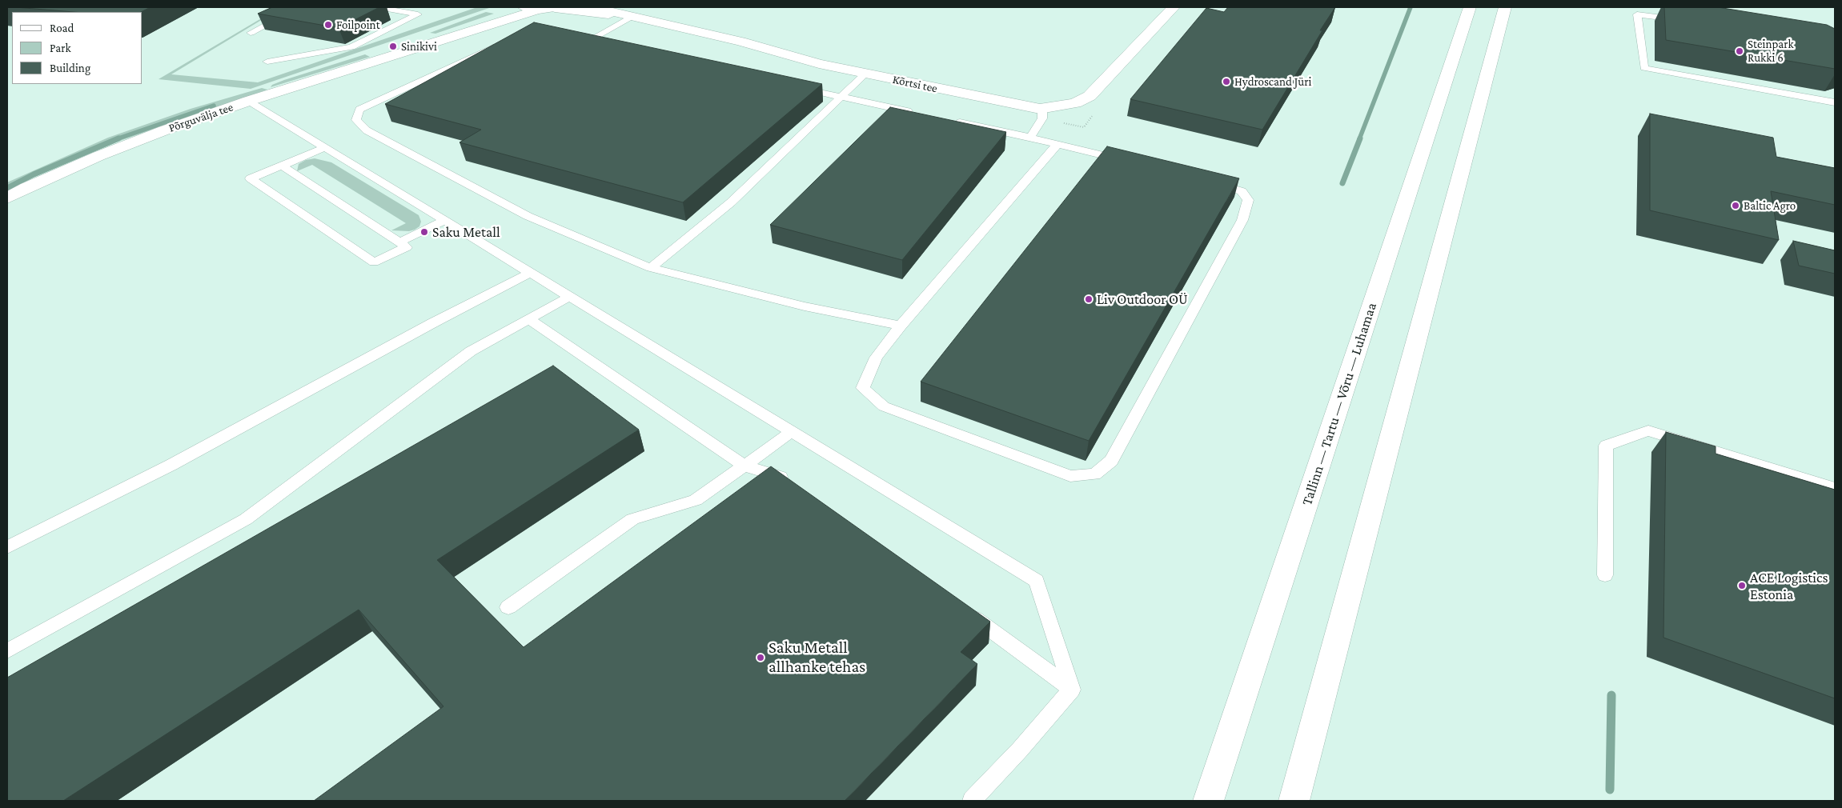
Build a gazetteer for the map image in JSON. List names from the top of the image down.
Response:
{
  "streets": {
    "main road": ["Kõrtsi tee", "Põrguvälja tee", "Tallinn — Tartu — Võru — Luhamaa"]
  },
  "crossings": [
    ["Kõrtsi tee", "Põrguvälja tee"]
  ],
  "places": [
    "Foilpoint",
    "Sinikivi",
    "Steinpark Rukki 6",
    "Hydroscand Jüri",
    "Baltic Agro",
    "Saku Metall",
    "Liv Outdoor OÜ",
    "ACE Logistics Estonia",
    "Saku Metall allhanke tehas"
  ],
  "legend": ["Road", "Park", "Building"]
}
